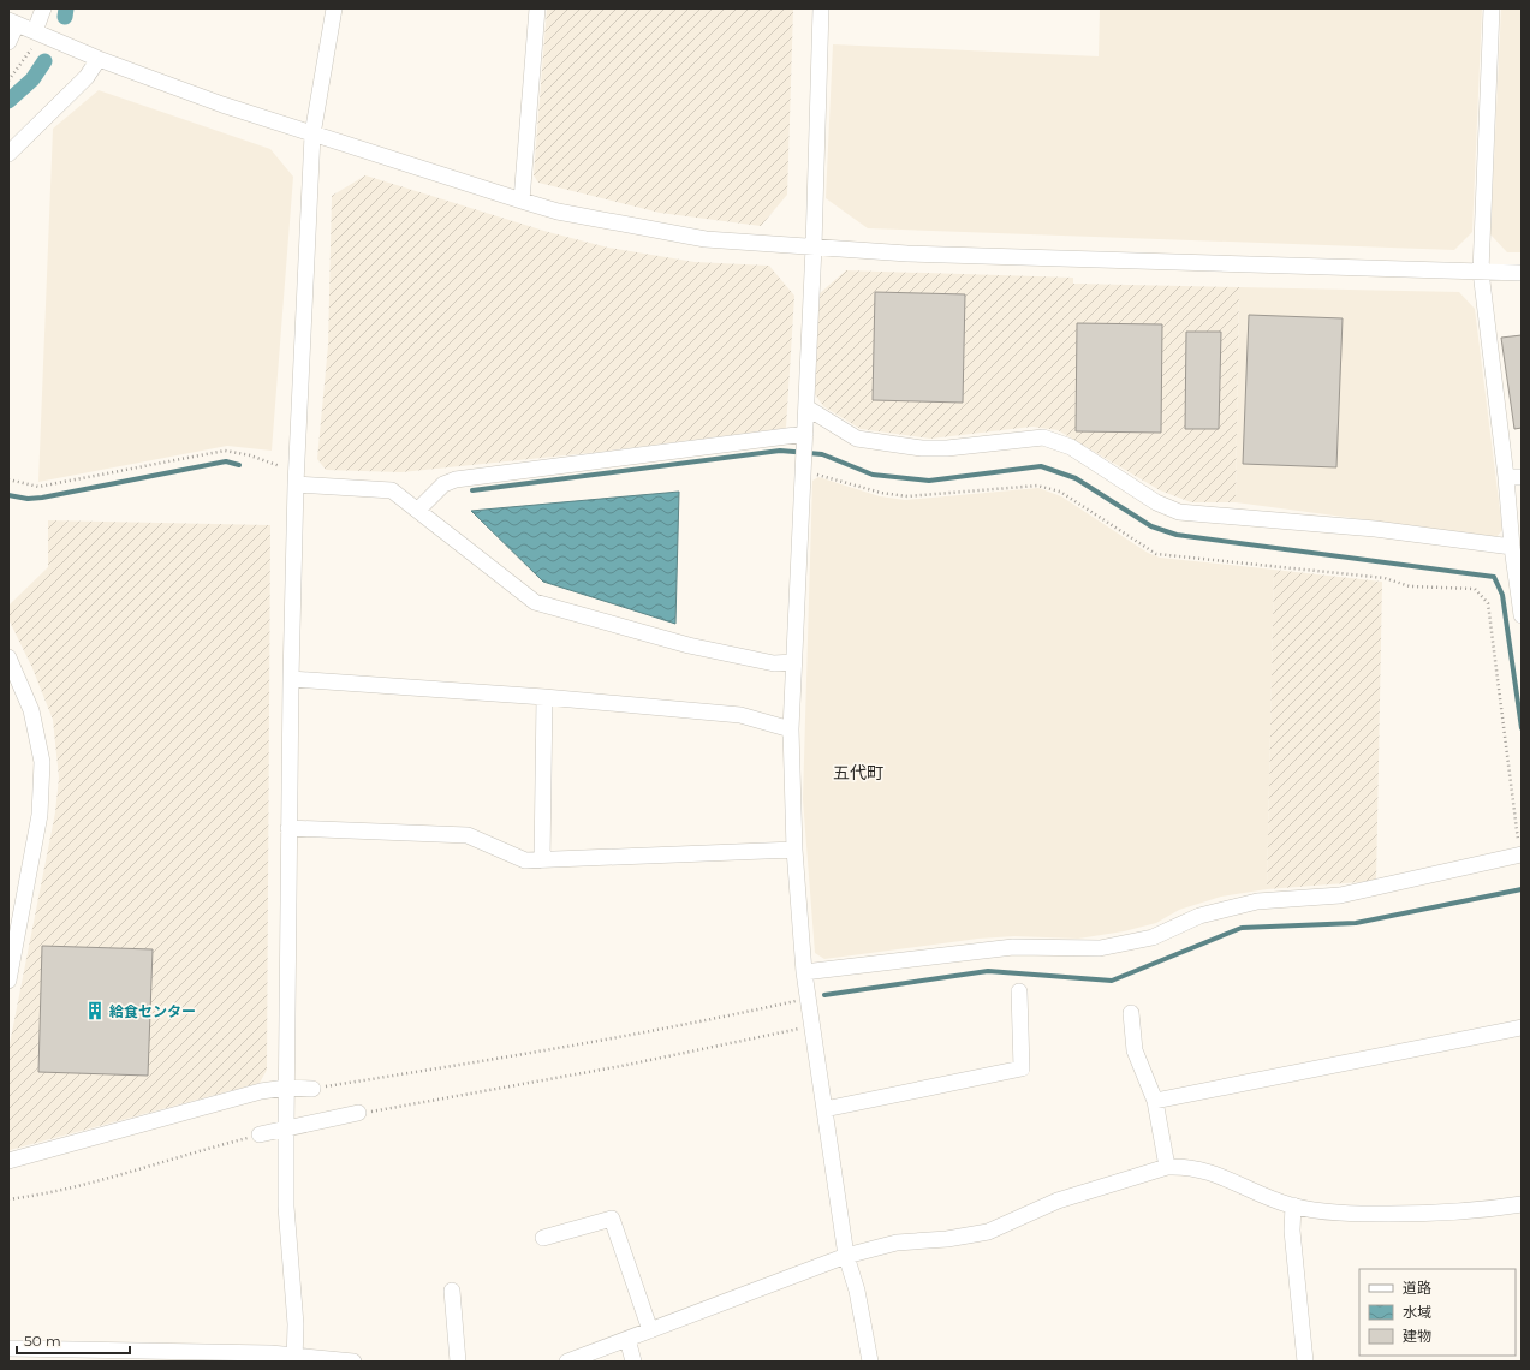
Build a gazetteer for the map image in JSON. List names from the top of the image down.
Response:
{
  "districts": ["五代町"],
  "places": {
    "building": ["給食センター"]
  },
  "legend": ["道路", "水域", "建物"],
  "scale_bar": "50 m"
}
